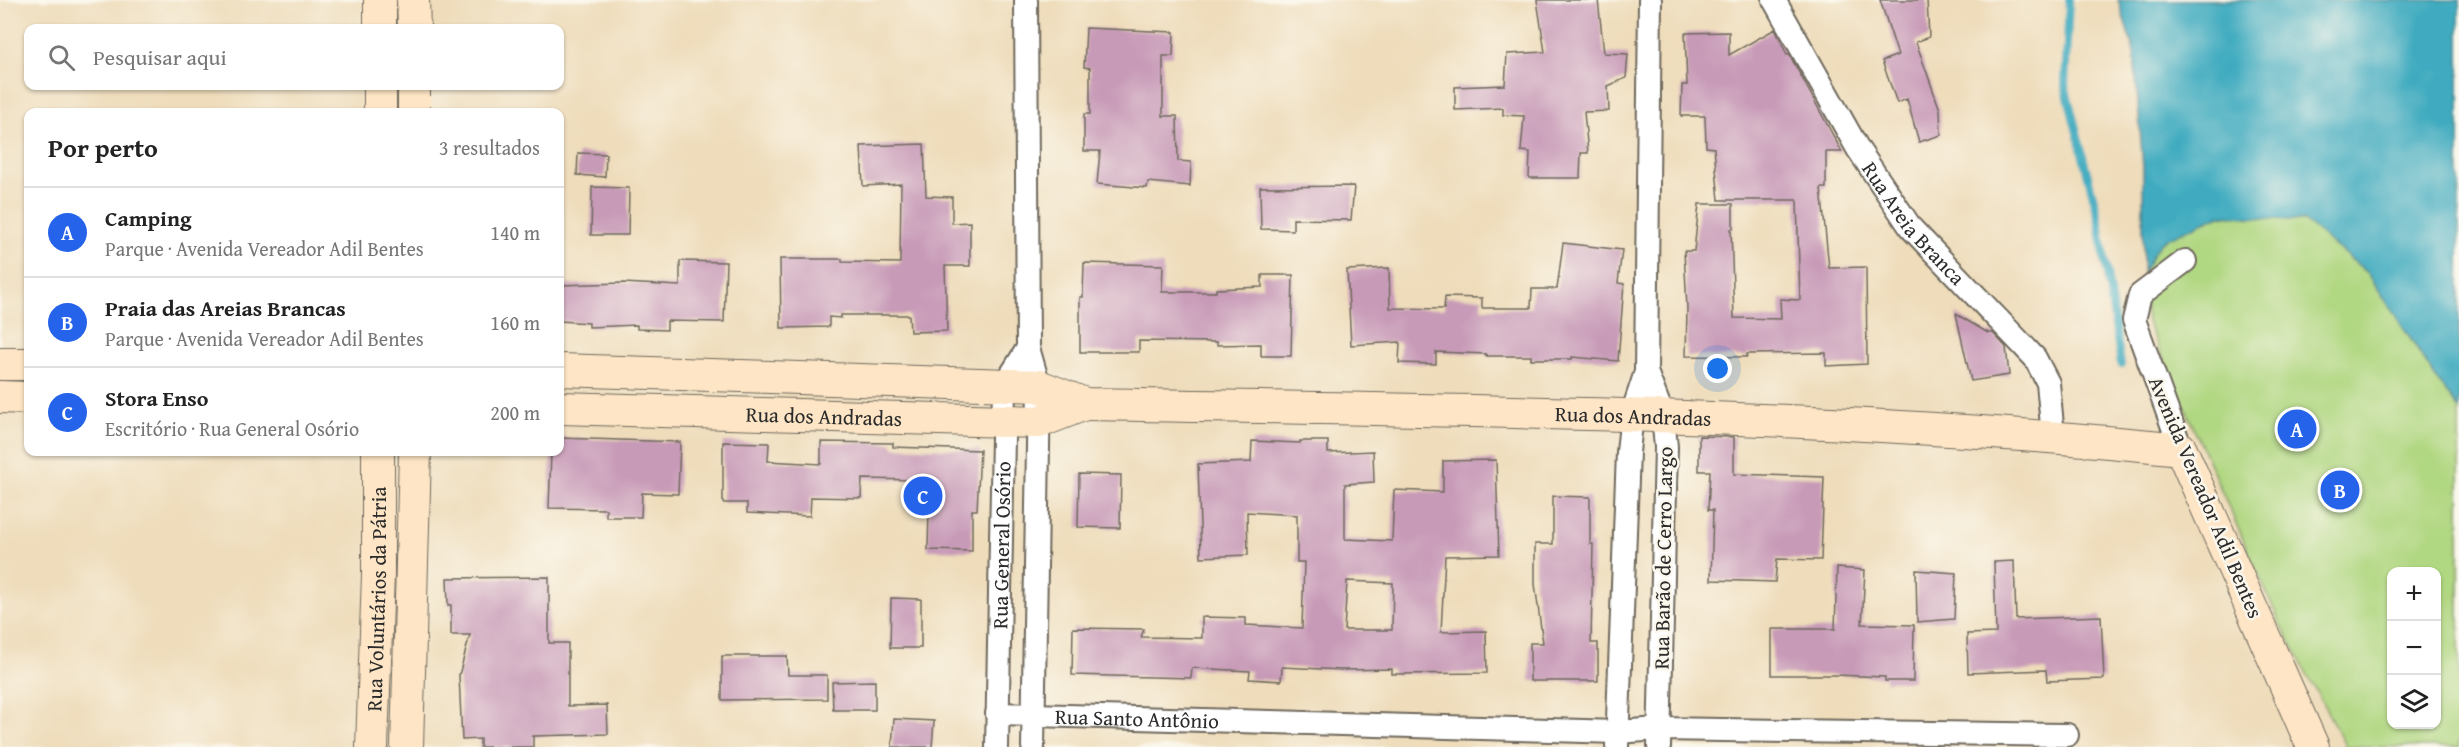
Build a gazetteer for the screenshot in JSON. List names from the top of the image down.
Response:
{
  "streets": {
    "street": [
      "Rua Areia Branca",
      "Rua dos Andradas",
      "Avenida Vereador Adil Bentes",
      "Rua General Osório",
      "Rua Barão de Cerro Largo",
      "Rua Voluntários da Pátria",
      "Rua Santo Antônio"
    ]
  },
  "crossings": [
    ["Rua Areia Branca", "Rua dos Andradas"],
    ["Rua dos Andradas", "Avenida Vereador Adil Bentes"],
    ["Rua dos Andradas", "Rua General Osório"],
    ["Rua dos Andradas", "Rua Barão de Cerro Largo"],
    ["Rua General Osório", "Rua Santo Antônio"],
    ["Rua Barão de Cerro Largo", "Rua Santo Antônio"]
  ],
  "page": {
    "search": "Pesquisar aqui",
    "heading": ["Por perto", "3 resultados"],
    "list": [
      {
        "mark": "A",
        "name": "Camping",
        "note": "Parque · Avenida Vereador Adil Bentes",
        "value": "140 m"
      },
      {
        "mark": "B",
        "name": "Praia das Areias Brancas",
        "note": "Parque · Avenida Vereador Adil Bentes",
        "value": "160 m"
      },
      {
        "mark": "C",
        "name": "Stora Enso",
        "note": "Escritório · Rua General Osório",
        "value": "200 m"
      }
    ],
    "pins": ["A", "B", "C"],
    "map_buttons": ["+", "−"]
  }
}
